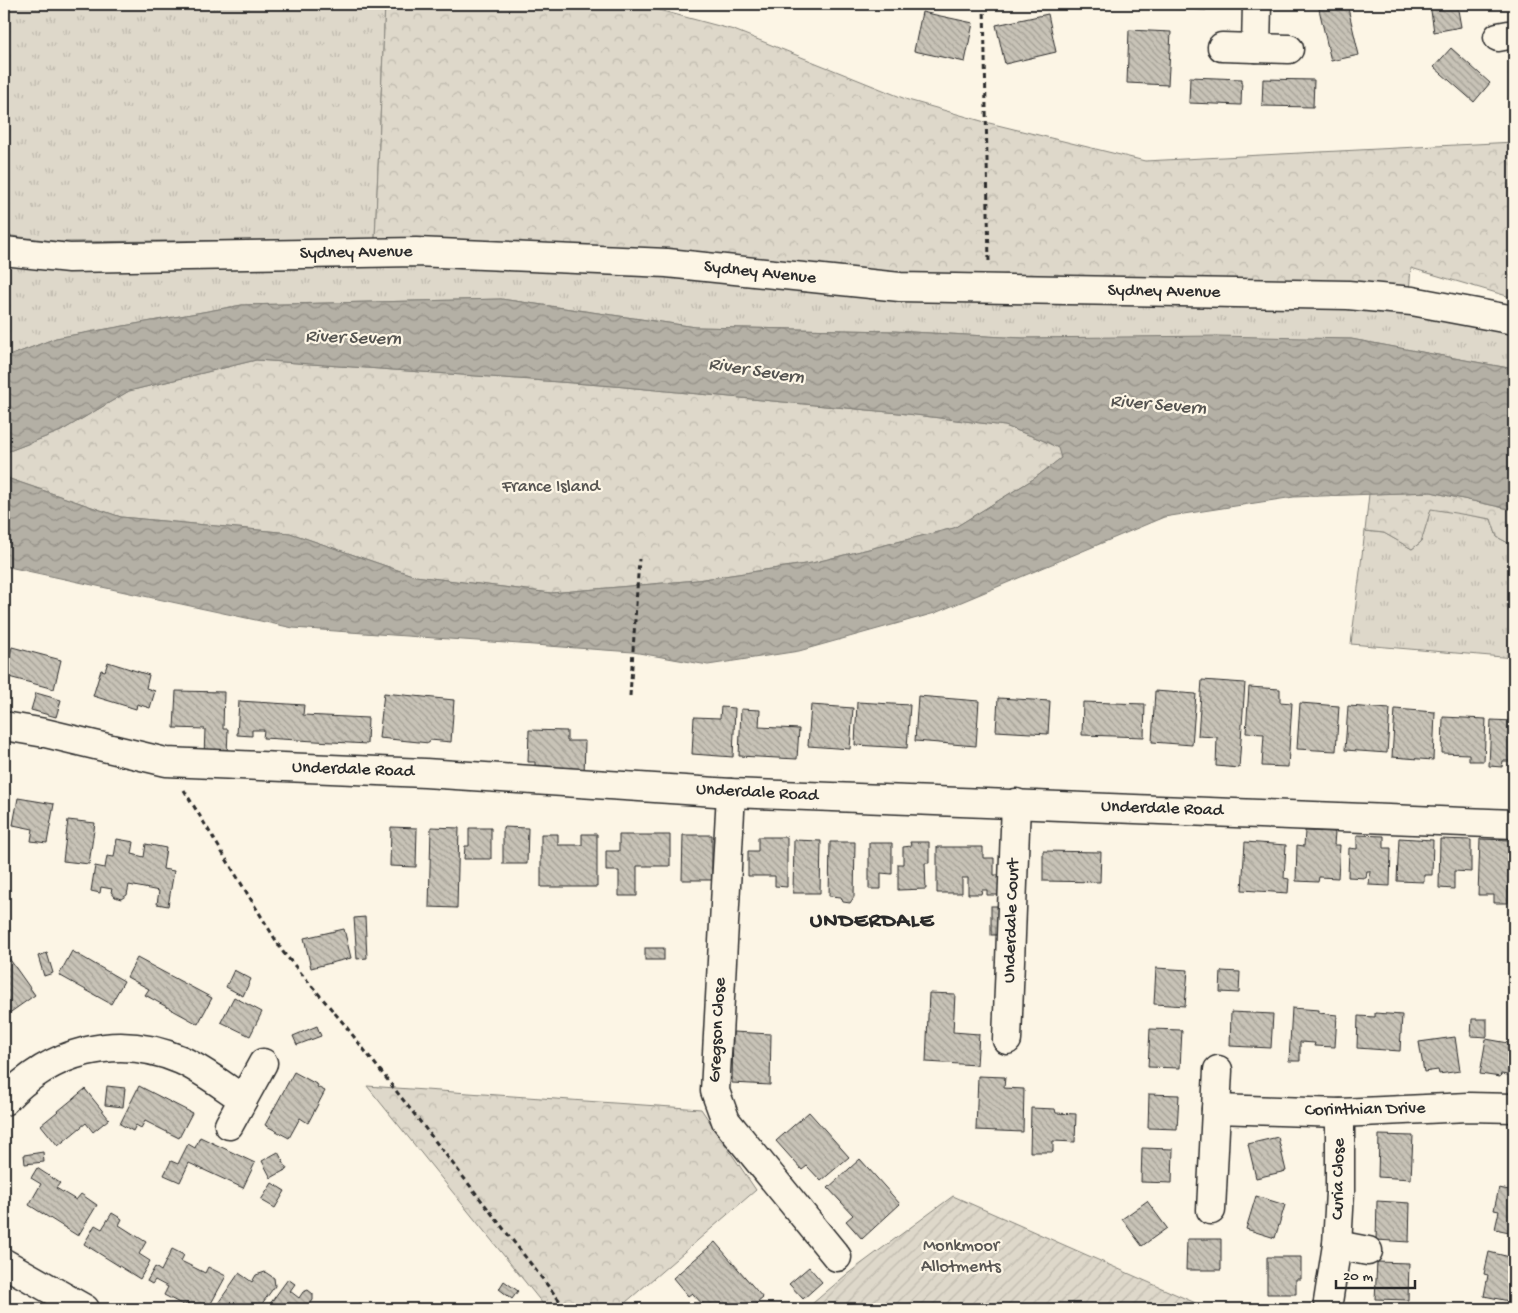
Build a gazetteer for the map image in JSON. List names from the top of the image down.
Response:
{
  "streets": {
    "street": [
      "Sydney Avenue",
      "Underdale Road",
      "Underdale Court",
      "Gregson Close",
      "Corinthian Drive",
      "Curia Close"
    ]
  },
  "crossings": [
    ["Underdale Road", "Underdale Court"],
    ["Underdale Road", "Gregson Close"],
    ["Corinthian Drive", "Curia Close"]
  ],
  "districts": ["UNDERDALE"],
  "water": ["River Severn"],
  "parks": ["France Island", "Monkmoor Allotments"],
  "scale_bar": "20 m"
}
